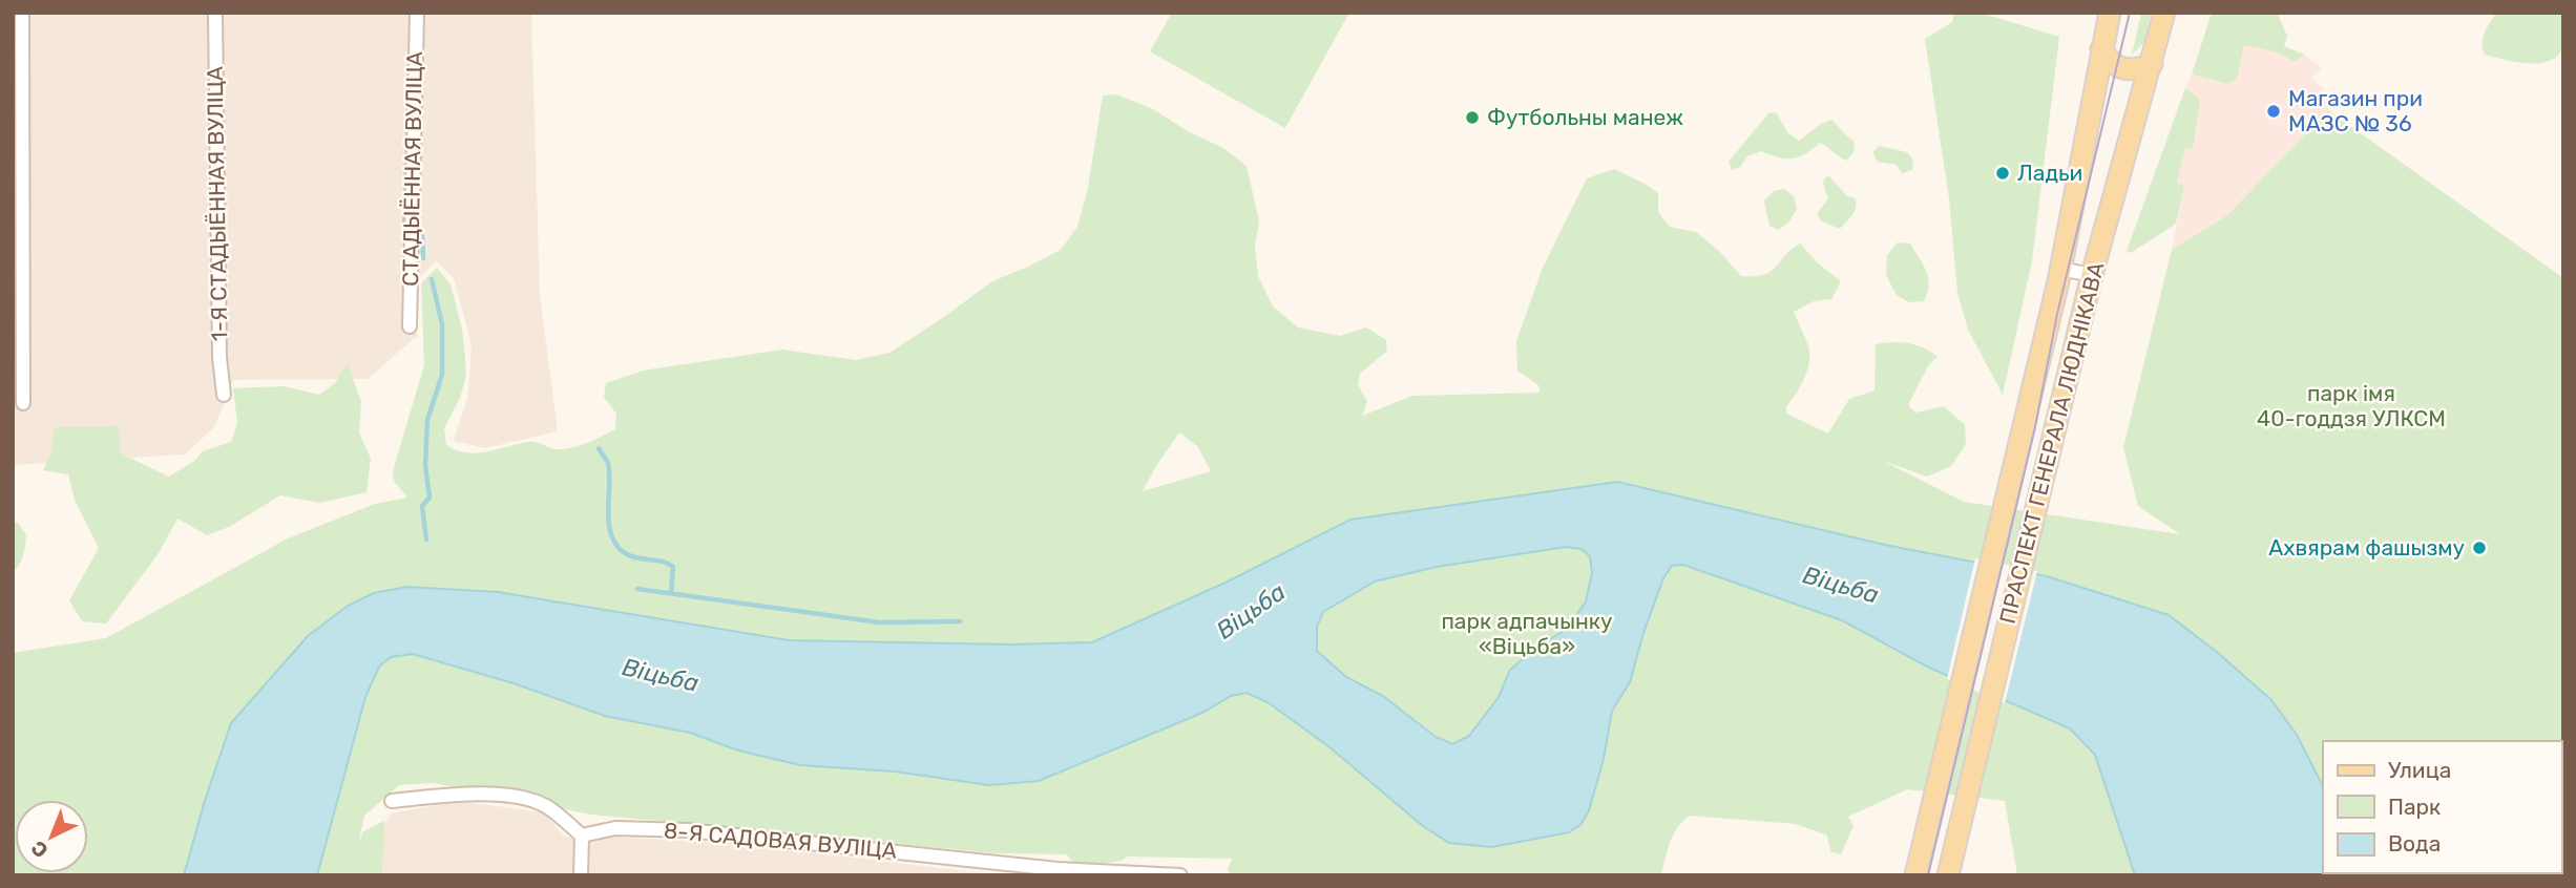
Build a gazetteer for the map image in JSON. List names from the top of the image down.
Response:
{
  "streets": {
    "main road": ["ПРАСПЕКТ ГЕНЕРАЛА ЛЮДНІКАВА"],
    "street": ["СТАДЫЁННАЯ ВУЛІЦА", "1-Я СТАДЫЁННАЯ ВУЛІЦА", "8-Я САДОВАЯ ВУЛІЦА"]
  },
  "water": ["Віцьба"],
  "parks": ["парк імя 40-годдзя УЛКСМ", "парк адпачынку «Віцьба»"],
  "places": [
    "Магазин при МАЗС № 36",
    "Футбольны манеж",
    "Ладьи",
    "Ахвярам фашызму"
  ],
  "legend": ["Улица", "Парк", "Вода"],
  "north": "bottom left"
}
